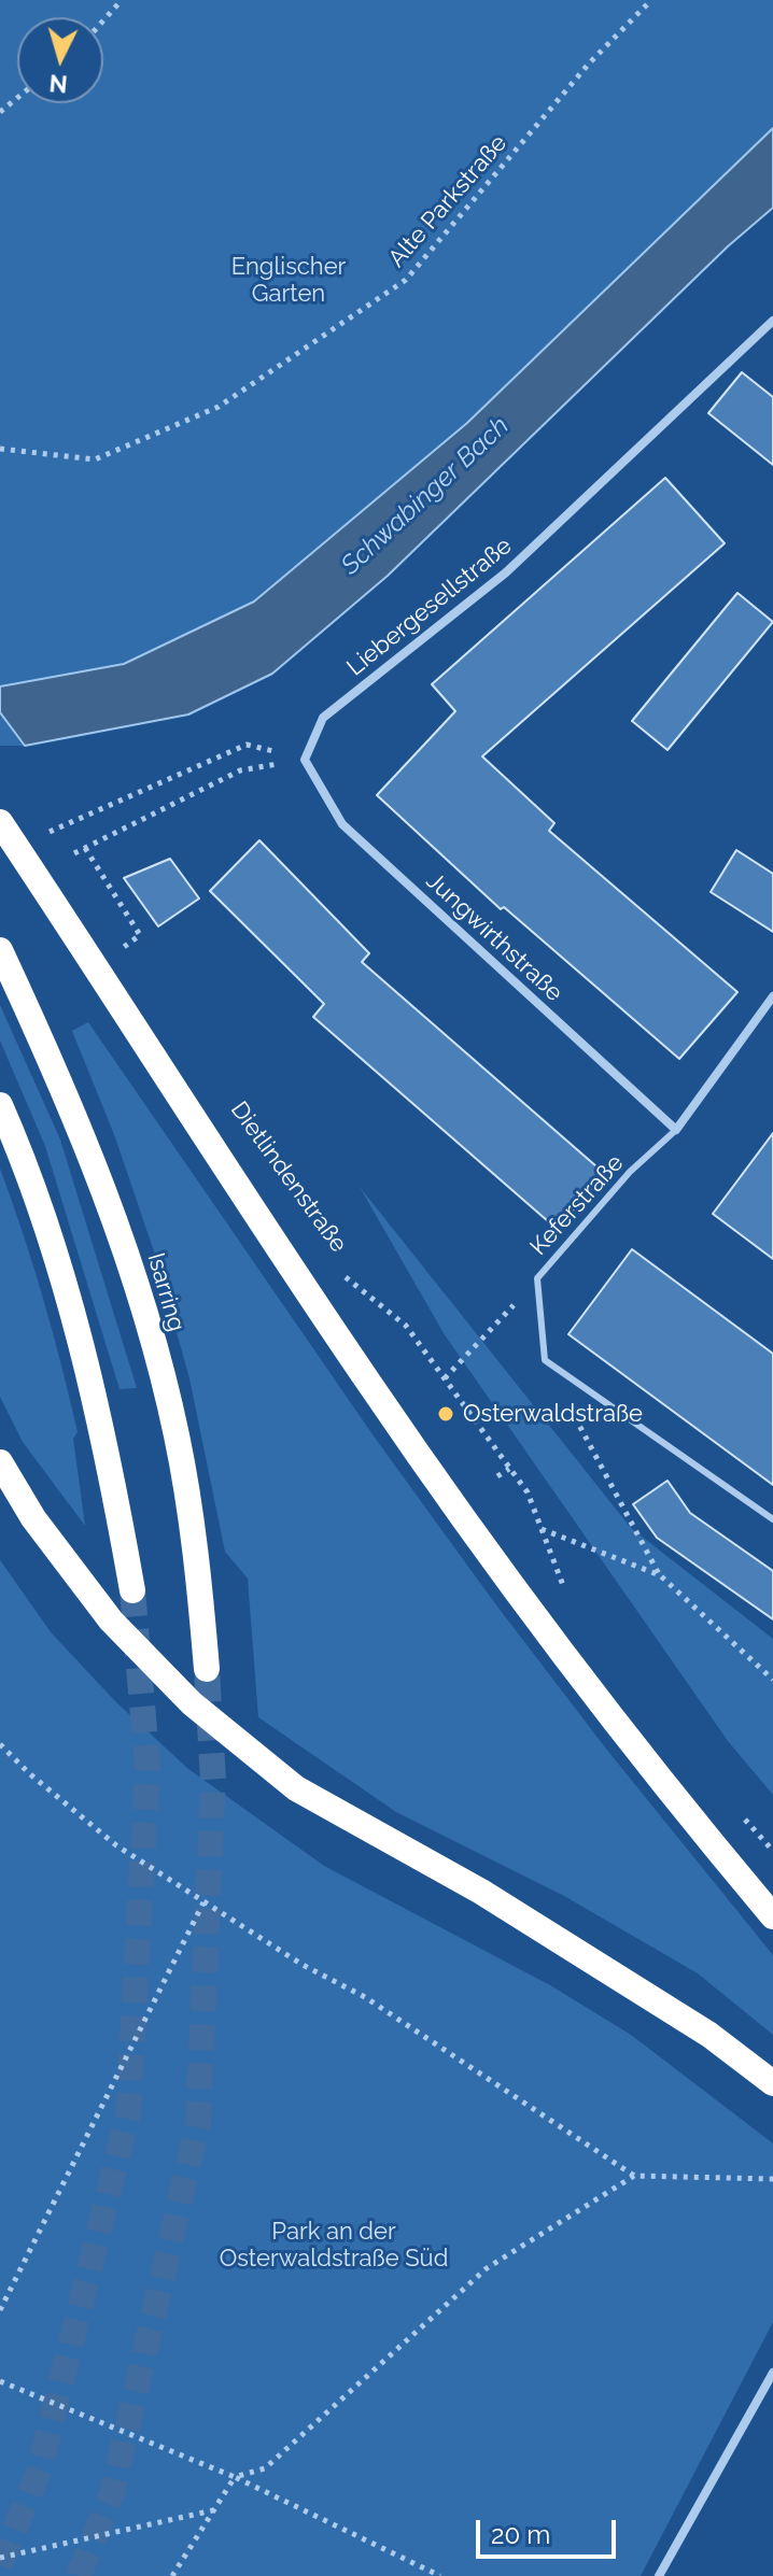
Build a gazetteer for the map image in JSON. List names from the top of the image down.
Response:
{
  "streets": {
    "highway": ["Isarring"],
    "street": ["Liebergesellstraße", "Jungwirthstraße", "Keferstraße"],
    "path": ["Alte Parkstraße", "Dietlindenstraße"]
  },
  "crossings": [
    ["Liebergesellstraße", "Jungwirthstraße"],
    ["Jungwirthstraße", "Keferstraße"]
  ],
  "water": ["Schwabinger Bach"],
  "parks": ["Englischer Garten", "Park an der Osterwaldstraße Süd"],
  "places": ["Osterwaldstraße"],
  "scale_bar": "20 m",
  "north": "bottom"
}
